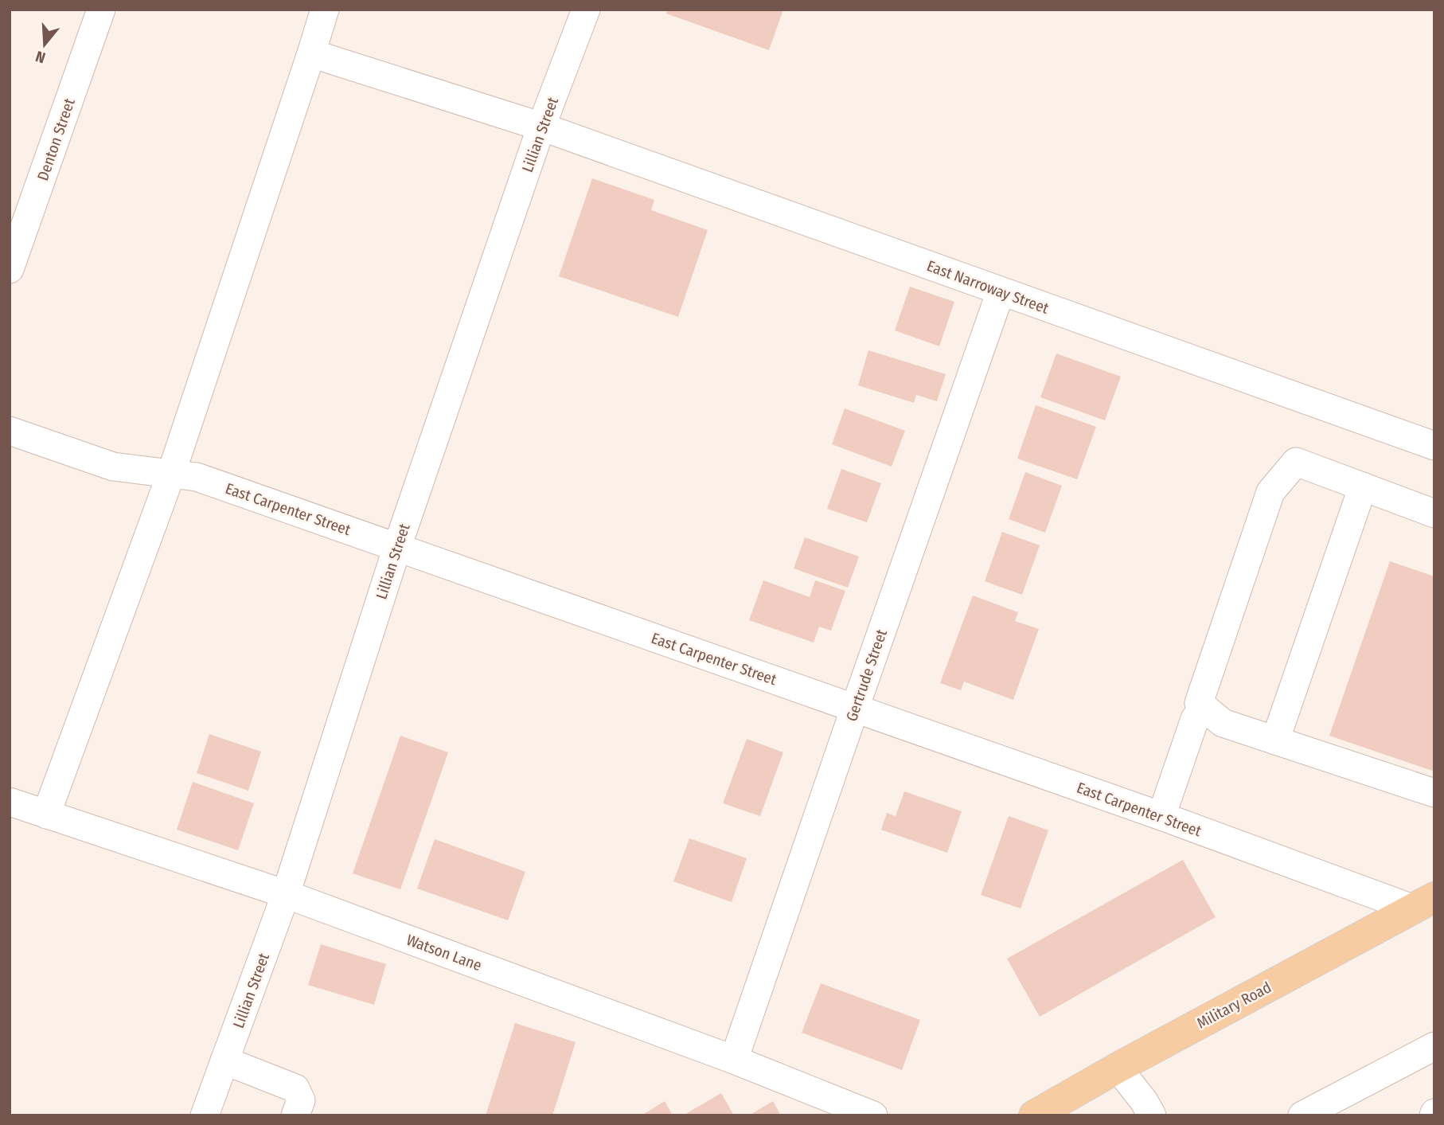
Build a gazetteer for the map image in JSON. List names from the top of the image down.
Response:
{
  "streets": {
    "main road": ["Military Road"],
    "street": [
      "Lillian Street",
      "Denton Street",
      "East Narroway Street",
      "East Carpenter Street",
      "Gertrude Street",
      "Watson Lane"
    ]
  },
  "crossings": [
    ["Lillian Street", "East Narroway Street"],
    ["Lillian Street", "East Carpenter Street"],
    ["Lillian Street", "Watson Lane"],
    ["East Narroway Street", "Gertrude Street"],
    ["East Carpenter Street", "Gertrude Street"],
    ["East Carpenter Street", "Military Road"],
    ["Gertrude Street", "Watson Lane"]
  ],
  "north": "bottom"
}
